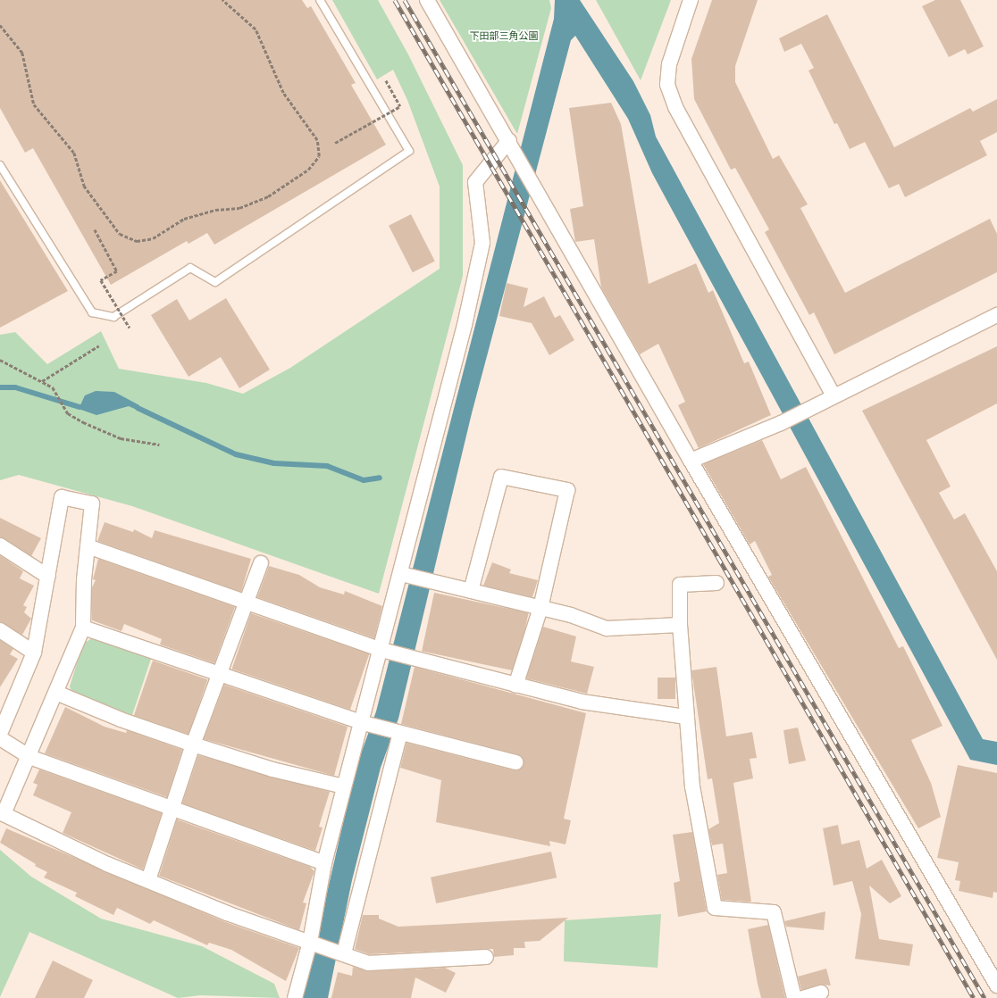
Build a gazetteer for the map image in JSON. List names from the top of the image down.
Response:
{
  "parks": ["下田部三角公園"]
}
